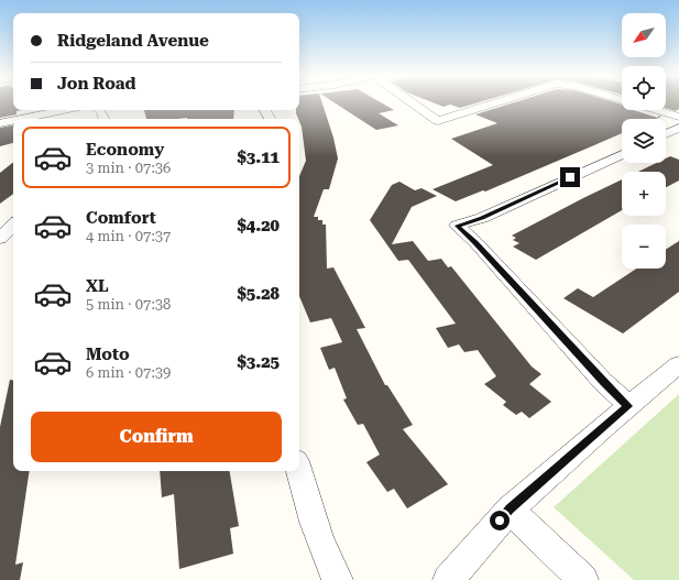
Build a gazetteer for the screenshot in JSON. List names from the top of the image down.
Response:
{
  "north": "bottom left",
  "page": {
    "map_buttons": ["+", "−"],
    "banner": ["Ridgeland Avenue", "Jon Road"],
    "list": [
      {
        "name": "Economy",
        "note": "3 min · 07:36",
        "value": "$3.11"
      },
      {
        "name": "Comfort",
        "note": "4 min · 07:37",
        "value": "$4.20"
      },
      {
        "name": "XL",
        "note": "5 min · 07:38",
        "value": "$5.28"
      },
      {
        "name": "Moto",
        "note": "6 min · 07:39",
        "value": "$3.25"
      }
    ],
    "buttons": "Confirm"
  }
}
